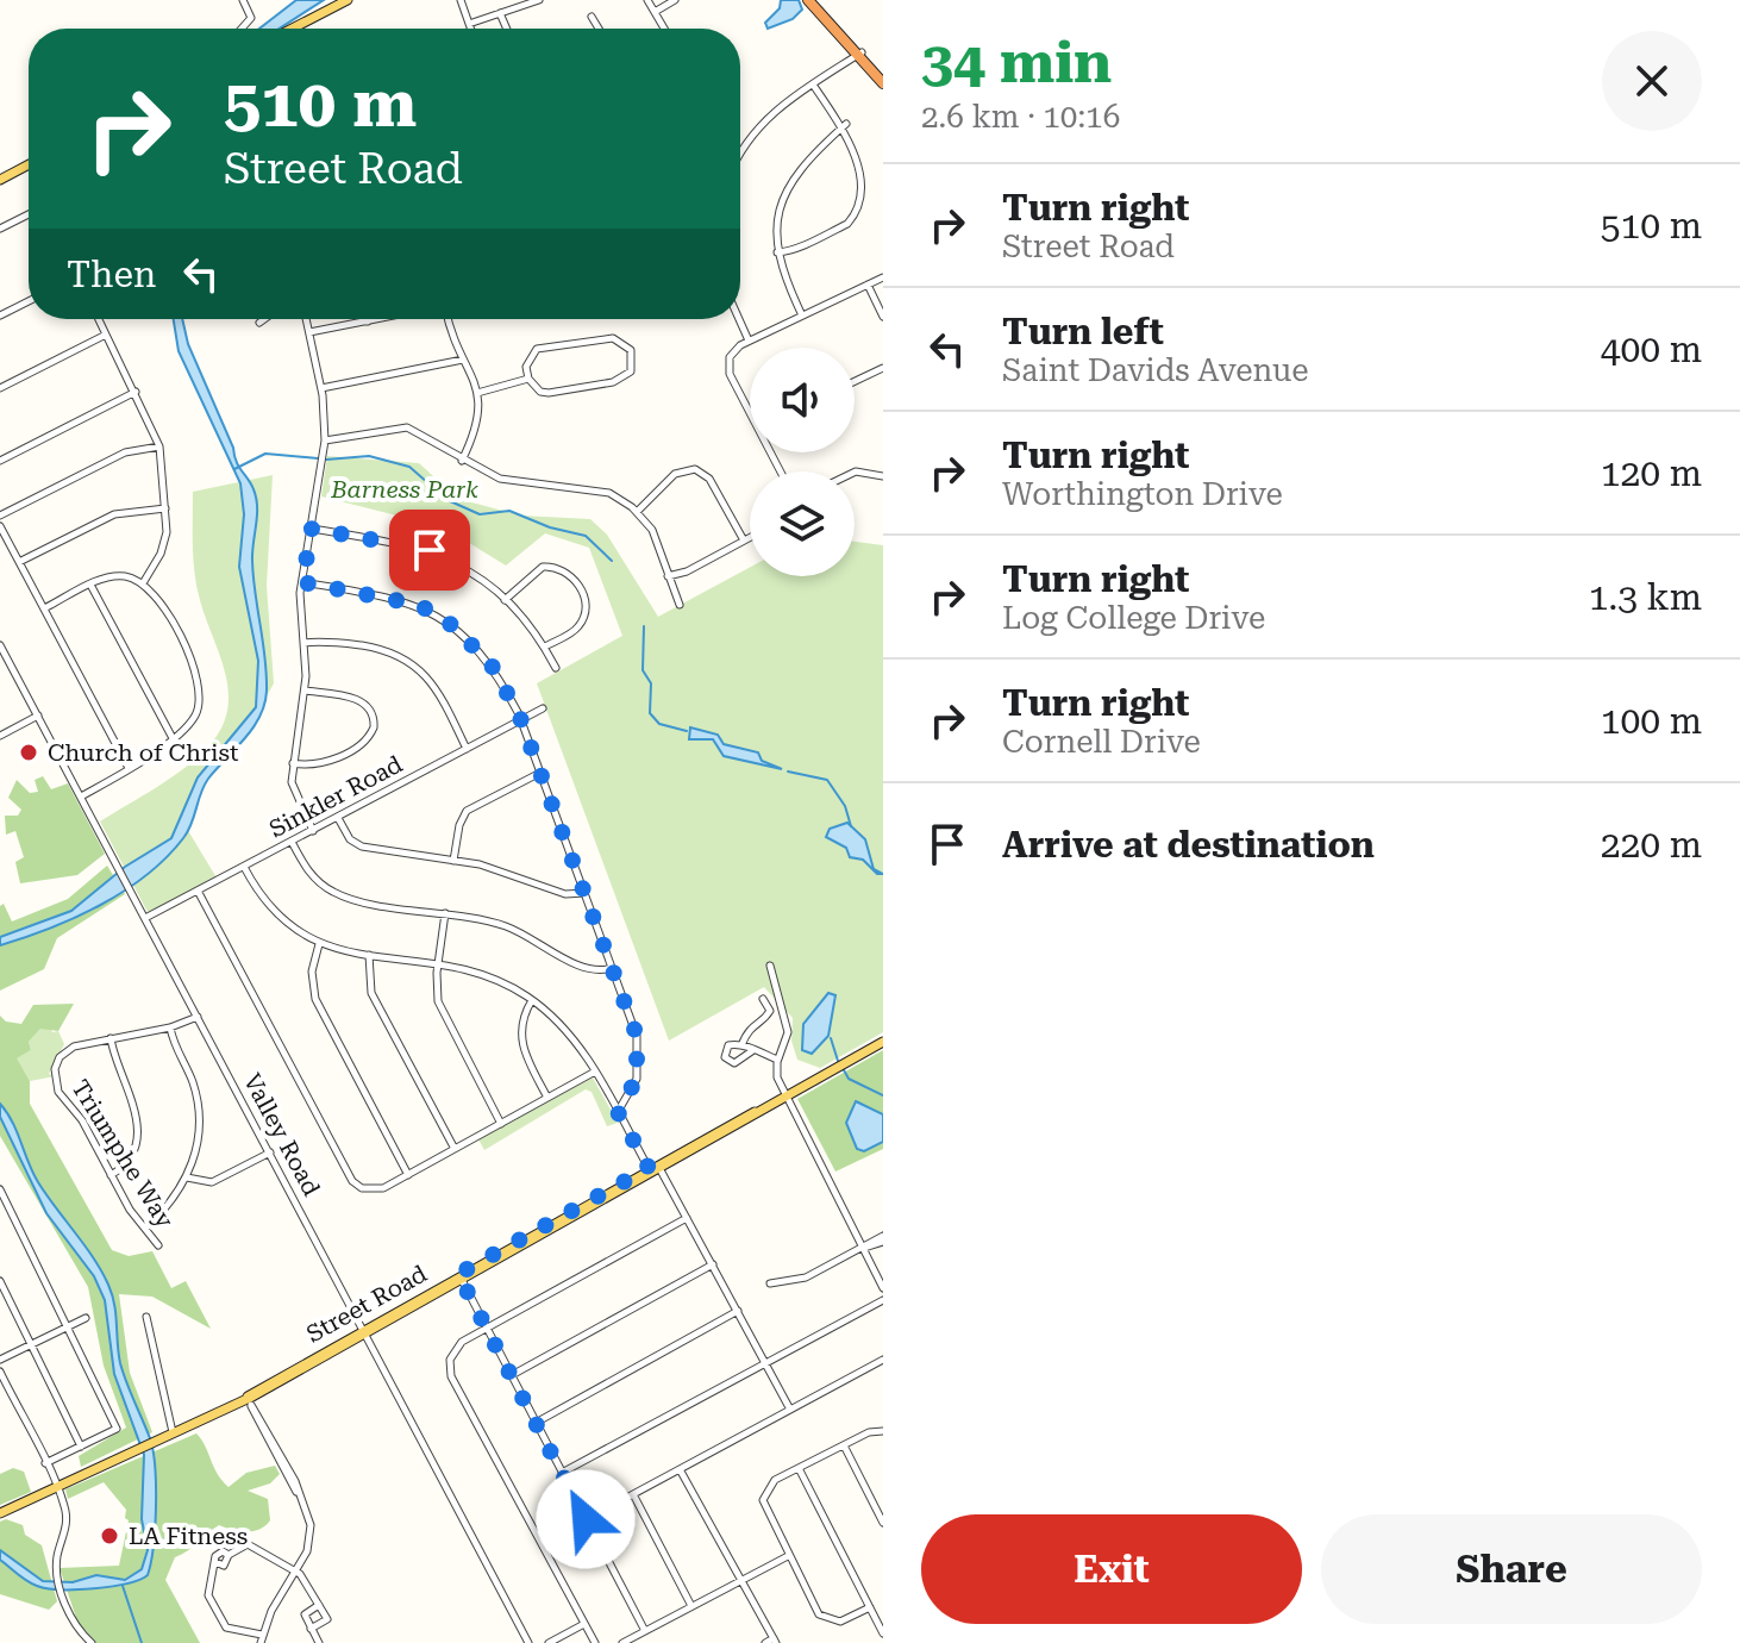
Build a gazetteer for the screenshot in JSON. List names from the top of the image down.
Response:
{
  "streets": {
    "main road": ["Street Road"],
    "street": ["Sinkler Road", "Valley Road", "Triumphe Way"]
  },
  "crossings": [
    ["Sinkler Road", "Valley Road"],
    ["Valley Road", "Triumphe Way"],
    ["Valley Road", "Street Road"]
  ],
  "parks": ["Barness Park"],
  "places": ["Church of Christ", "LA Fitness"],
  "page": {
    "heading": ["34 min", "2.6 km · 10:16"],
    "turn": ["510 m", "Street Road"],
    "list": [
      {
        "name": "Turn right",
        "note": "Street Road",
        "value": "510 m"
      },
      {
        "name": "Turn left",
        "note": "Saint Davids Avenue",
        "value": "400 m"
      },
      {
        "name": "Turn right",
        "note": "Worthington Drive",
        "value": "120 m"
      },
      {
        "name": "Turn right",
        "note": "Log College Drive",
        "value": "1.3 km"
      },
      {
        "name": "Turn right",
        "note": "Cornell Drive",
        "value": "100 m"
      },
      {
        "name": "Arrive at destination",
        "value": "220 m"
      }
    ],
    "then": "Then",
    "buttons": ["Exit", "Share"]
  }
}
